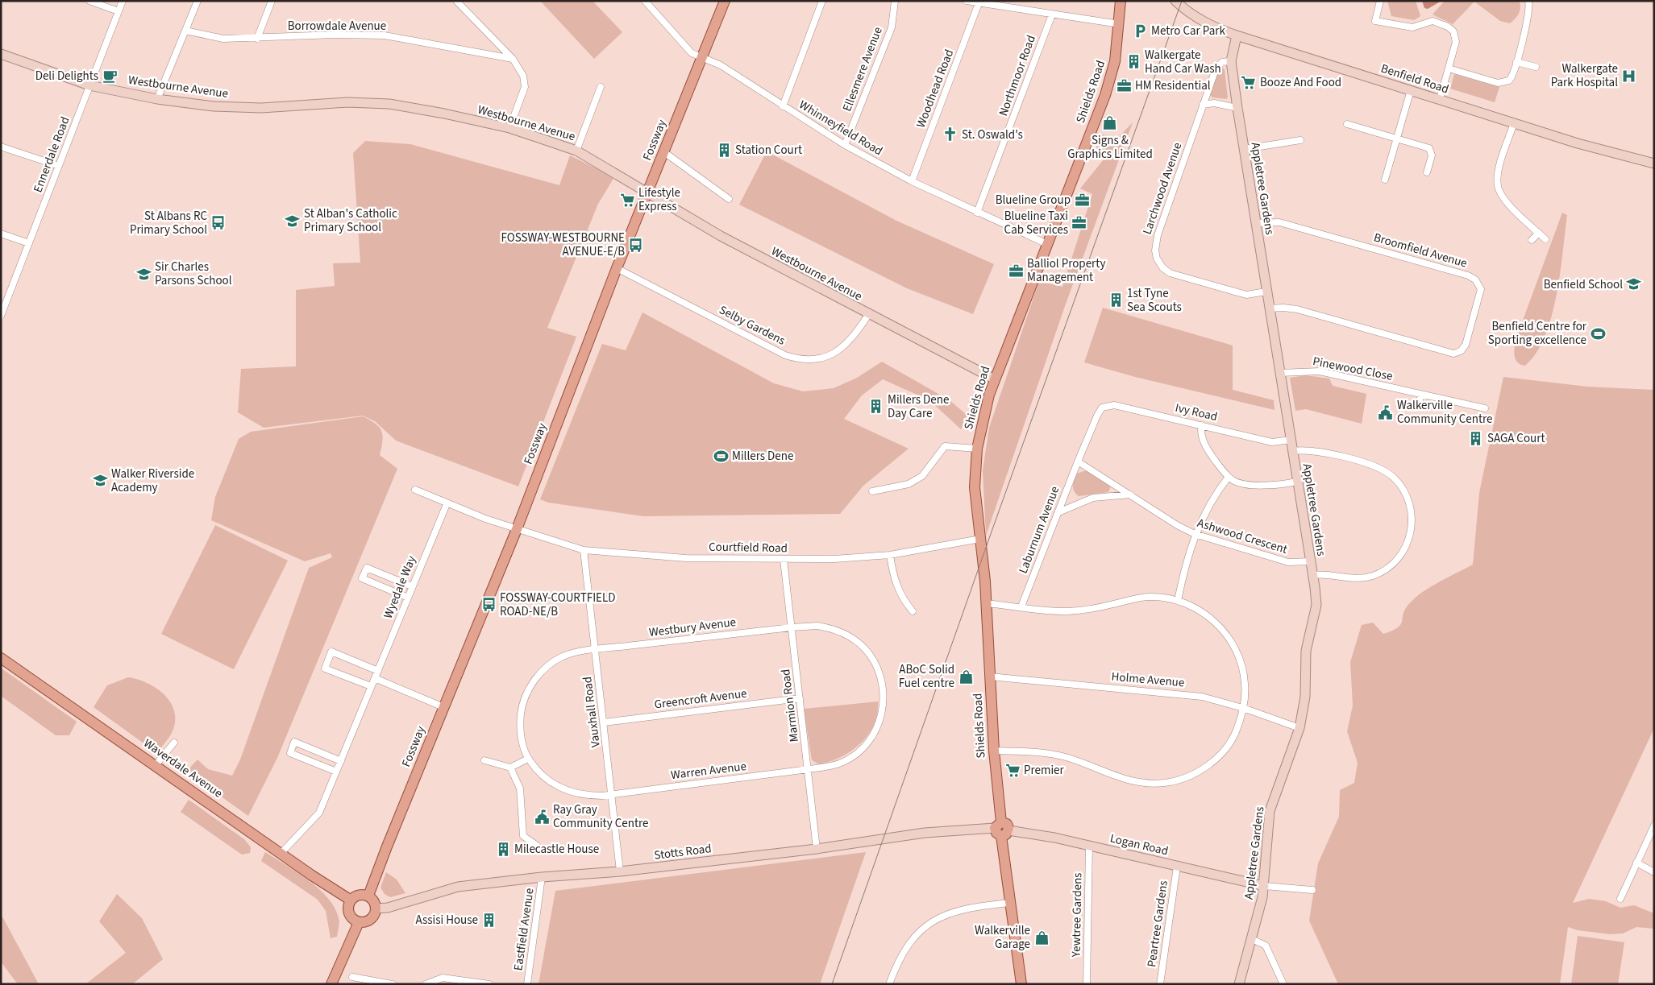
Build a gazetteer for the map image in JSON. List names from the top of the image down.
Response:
{
  "streets": {
    "main road": ["Shields Road", "Fossway", "Waverdale Avenue"],
    "street": [
      "Borrowdale Avenue",
      "Ellesmere Avenue",
      "Northmoor Road",
      "Benfield Road",
      "Westbourne Avenue",
      "Woodhead Road",
      "Whinneyfield Road",
      "Ennerdale Road",
      "Larchwood Avenue",
      "Appletree Gardens",
      "Broomfield Avenue",
      "Selby Gardens",
      "Pinewood Close",
      "Ivy Road",
      "Laburnum Avenue",
      "Ashwood Crescent",
      "Courtfield Road",
      "Wyedale Way",
      "Westbury Avenue",
      "Holme Avenue",
      "Greencroft Avenue",
      "Marmion Road",
      "Vauxhall Road",
      "Warren Avenue",
      "Logan Road",
      "Stotts Road",
      "Yewtree Gardens",
      "Peartree Gardens",
      "Eastfield Avenue"
    ]
  },
  "crossings": [
    ["Ellesmere Avenue", "Whinneyfield Road"],
    ["Northmoor Road", "Whinneyfield Road"],
    ["Benfield Road", "Appletree Gardens"],
    ["Westbourne Avenue", "Shields Road"],
    ["Westbourne Avenue", "Fossway"],
    ["Westbourne Avenue", "Ennerdale Road"],
    ["Westbourne Avenue", "Selby Gardens"],
    ["Woodhead Road", "Whinneyfield Road"],
    ["Shields Road", "Whinneyfield Road"],
    ["Shields Road", "Courtfield Road"],
    ["Shields Road", "Holme Avenue"],
    ["Shields Road", "Logan Road"],
    ["Shields Road", "Stotts Road"],
    ["Whinneyfield Road", "Fossway"],
    ["Fossway", "Selby Gardens"],
    ["Fossway", "Courtfield Road"],
    ["Fossway", "Waverdale Avenue"],
    ["Fossway", "Stotts Road"],
    ["Larchwood Avenue", "Appletree Gardens"],
    ["Appletree Gardens", "Broomfield Avenue"],
    ["Appletree Gardens", "Pinewood Close"],
    ["Appletree Gardens", "Ivy Road"],
    ["Appletree Gardens", "Ashwood Crescent"],
    ["Appletree Gardens", "Holme Avenue"],
    ["Appletree Gardens", "Logan Road"],
    ["Ivy Road", "Laburnum Avenue"],
    ["Laburnum Avenue", "Ashwood Crescent"],
    ["Courtfield Road", "Marmion Road"],
    ["Courtfield Road", "Vauxhall Road"],
    ["Wyedale Way", "Waverdale Avenue"],
    ["Westbury Avenue", "Marmion Road"],
    ["Westbury Avenue", "Vauxhall Road"],
    ["Westbury Avenue", "Warren Avenue"],
    ["Greencroft Avenue", "Marmion Road"],
    ["Greencroft Avenue", "Vauxhall Road"],
    ["Marmion Road", "Warren Avenue"],
    ["Marmion Road", "Stotts Road"],
    ["Vauxhall Road", "Warren Avenue"],
    ["Vauxhall Road", "Stotts Road"],
    ["Waverdale Avenue", "Stotts Road"],
    ["Logan Road", "Stotts Road"],
    ["Logan Road", "Yewtree Gardens"],
    ["Logan Road", "Peartree Gardens"],
    ["Stotts Road", "Eastfield Avenue"]
  ],
  "places": {
    "parking": ["Metro Car Park"],
    "building": [
      "Walkergate Hand Car Wash",
      "Station Court",
      "1st Tyne Sea Scouts",
      "Millers Dene Day Care",
      "SAGA Court",
      "Milecastle House",
      "Assisi House"
    ],
    "cafe": ["Deli Delights"],
    "hospital": ["Walkergate Park Hospital"],
    "supermarket": ["Booze And Food", "Lifestyle Express", "Premier"],
    "office": [
      "HM Residential",
      "Blueline Group",
      "Blueline Taxi Cab Services",
      "Balliol Property Management"
    ],
    "shop": ["Signs & Graphics Limited", "ABoC Solid Fuel centre", "Walkerville Garage"],
    "church": ["St. Oswald's"],
    "school or university": [
      "St Alban's Catholic Primary School",
      "Sir Charles Parsons School",
      "Benfield School",
      "Walker Riverside Academy"
    ],
    "bus stop": ["St Albans RC Primary School", "FOSSWAY-WESTBOURNE AVENUE-E/B", "FOSSWAY-COURTFIELD ROAD-NE/B"],
    "sports": ["Benfield Centre for Sporting excellence", "Millers Dene"],
    "public building": ["Walkerville Community Centre", "Ray Gray Community Centre"]
  }
}
